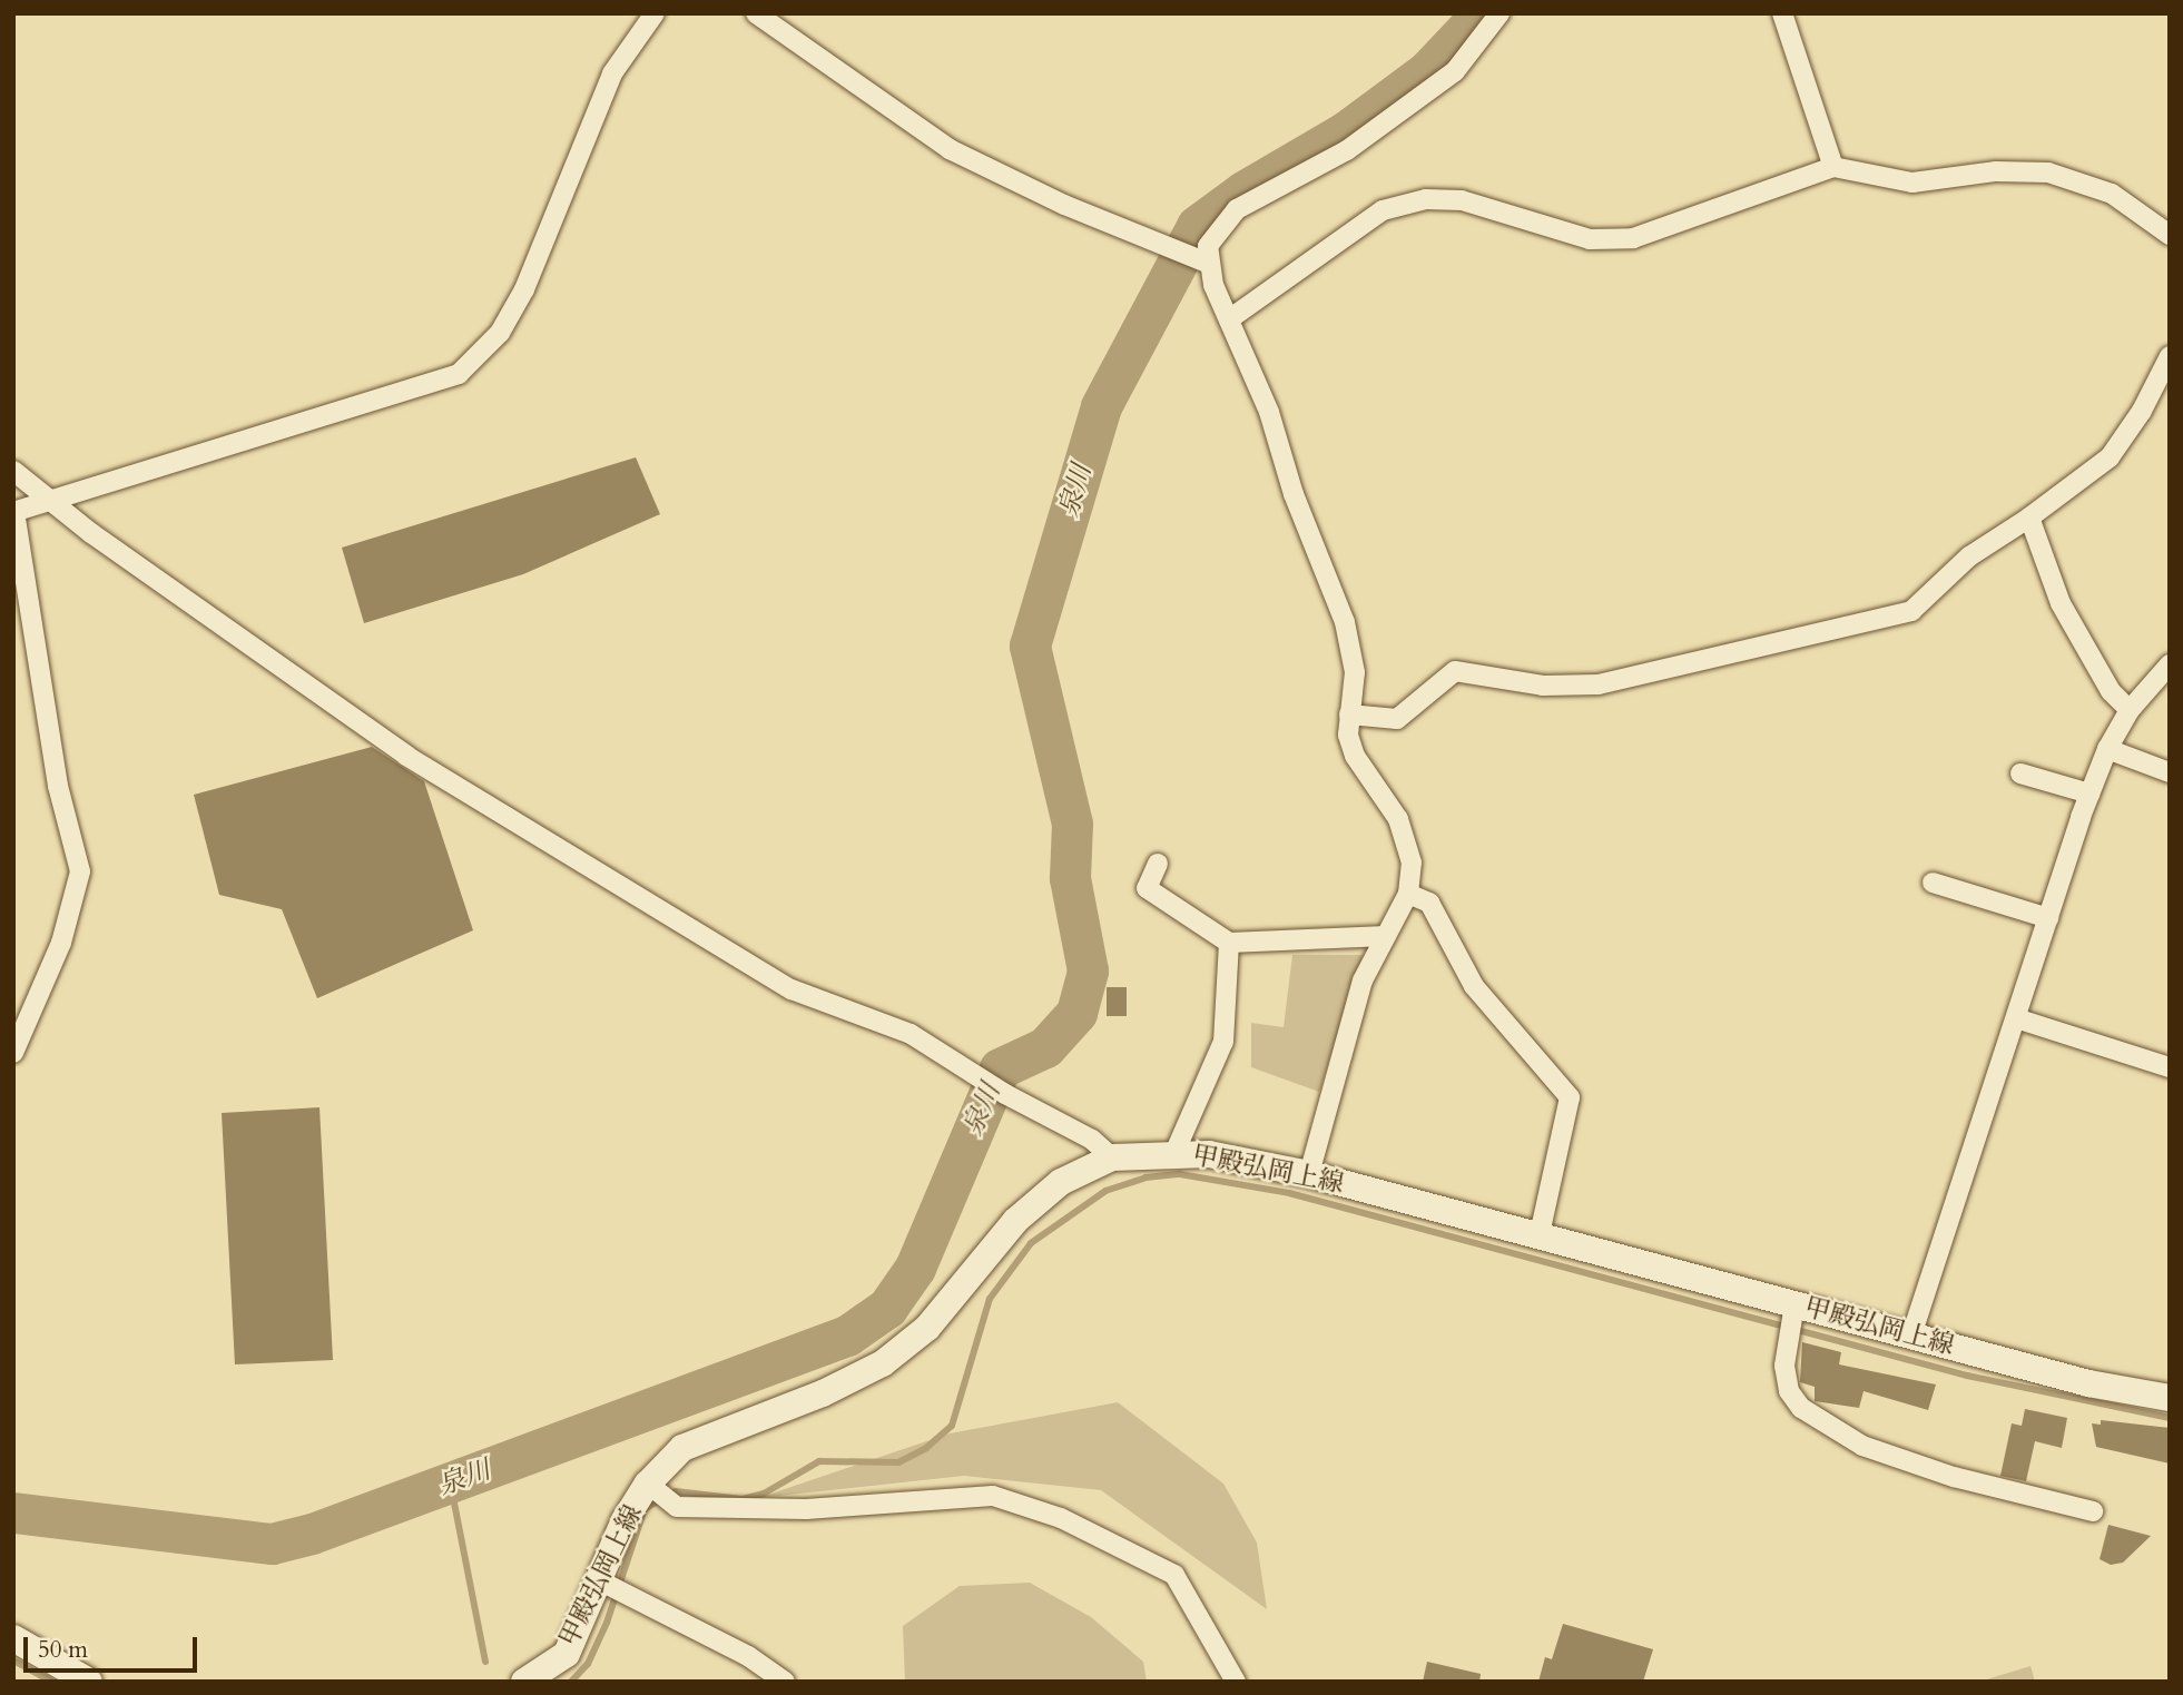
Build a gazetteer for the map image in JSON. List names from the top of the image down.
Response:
{
  "streets": {
    "main road": ["甲殿弘岡上線"]
  },
  "water": ["泉川"],
  "scale_bar": "50 m"
}
